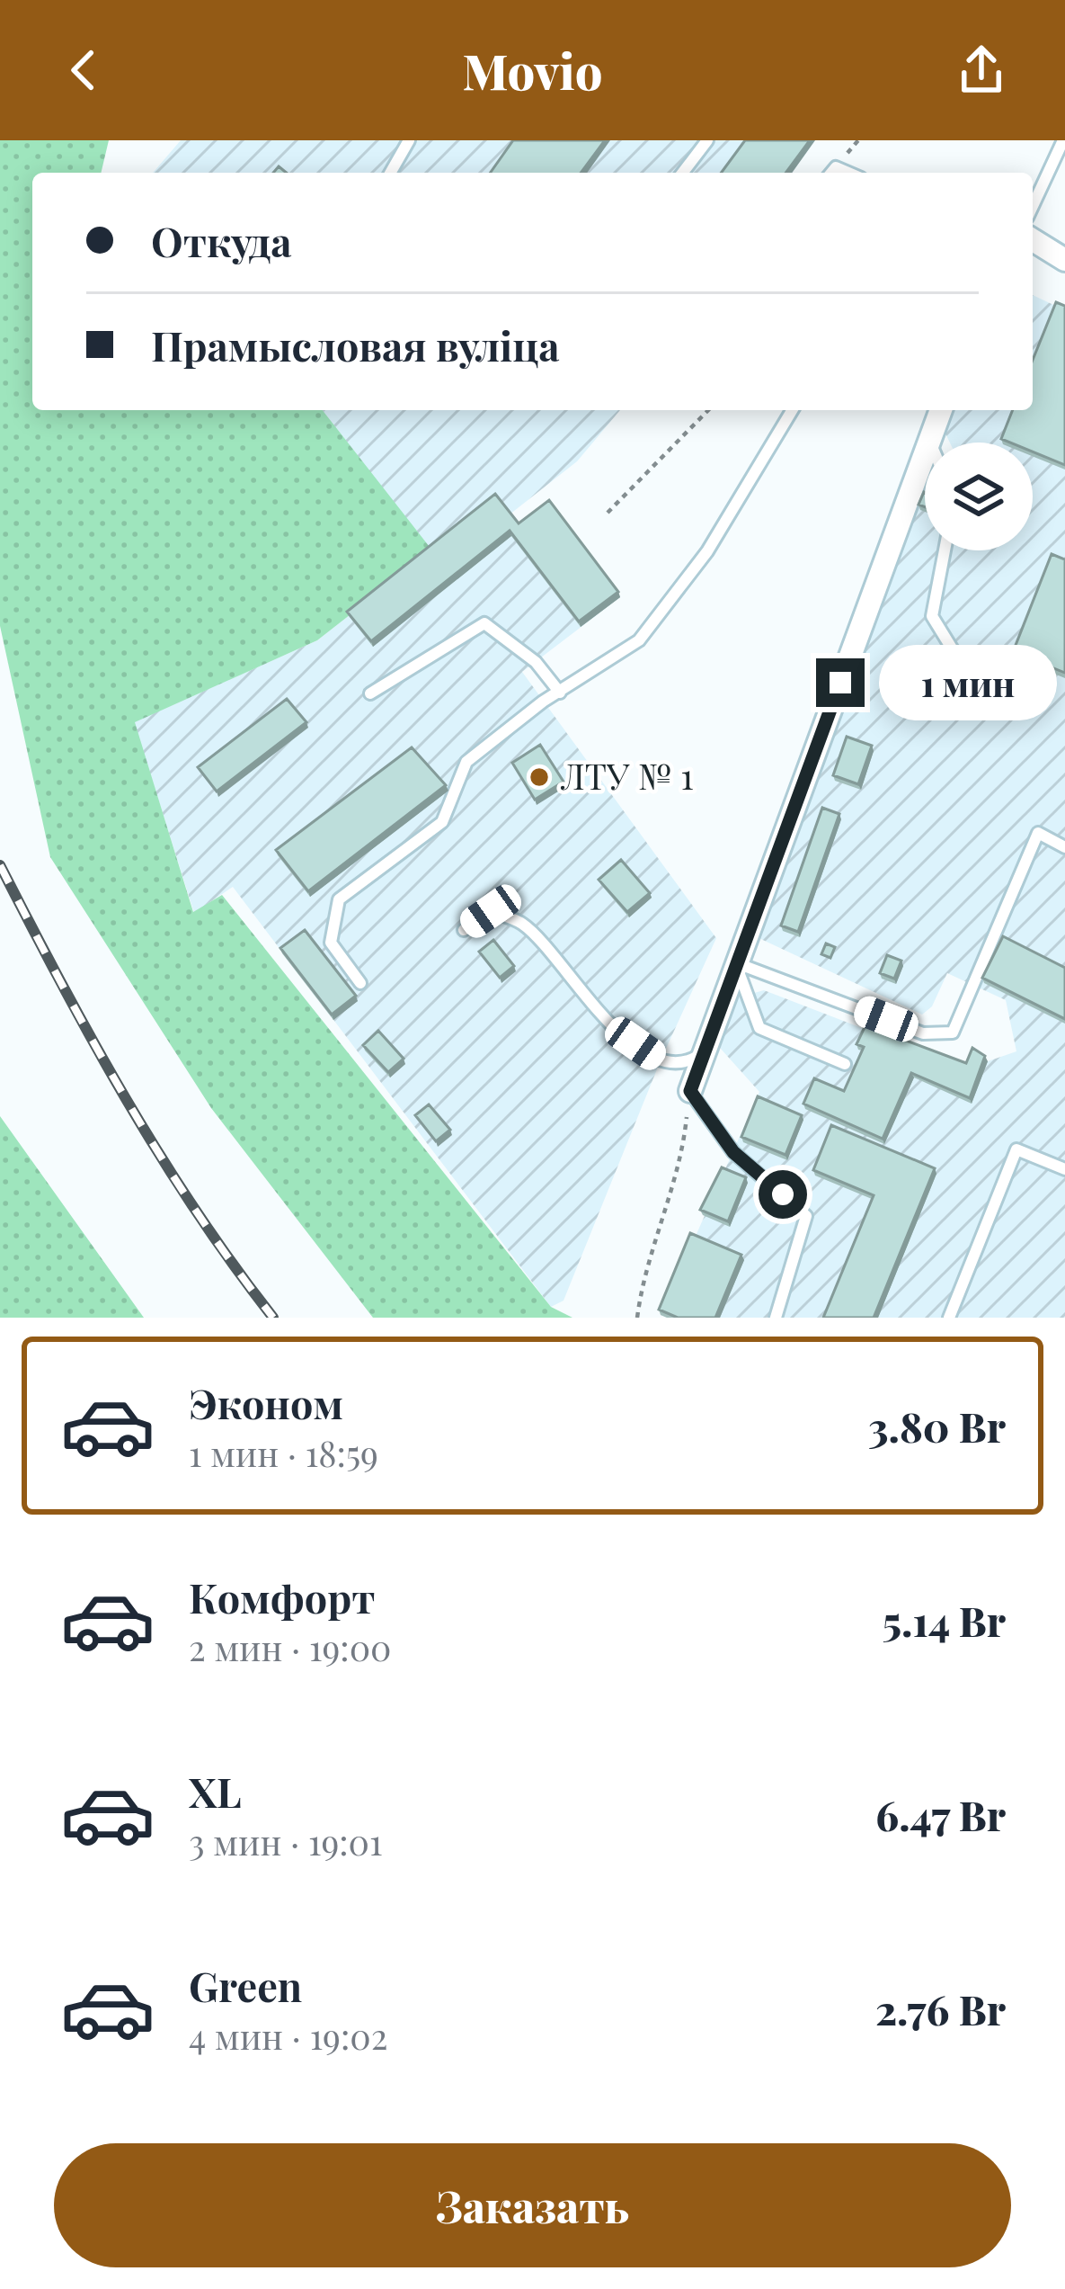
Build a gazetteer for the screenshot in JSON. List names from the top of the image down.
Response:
{
  "places": ["ЛТУ № 1"],
  "page": {
    "header": "Movio",
    "banner": ["Откуда", "Прамысловая вуліца"],
    "bubble": "1 мин",
    "list": [
      {
        "name": "Эконом",
        "note": "1 мин · 18:59",
        "value": "3.80 Br"
      },
      {
        "name": "Комфорт",
        "note": "2 мин · 19:00",
        "value": "5.14 Br"
      },
      {
        "name": "XL",
        "note": "3 мин · 19:01",
        "value": "6.47 Br"
      },
      {
        "name": "Green",
        "note": "4 мин · 19:02",
        "value": "2.76 Br"
      }
    ],
    "buttons": "Заказать"
  }
}
